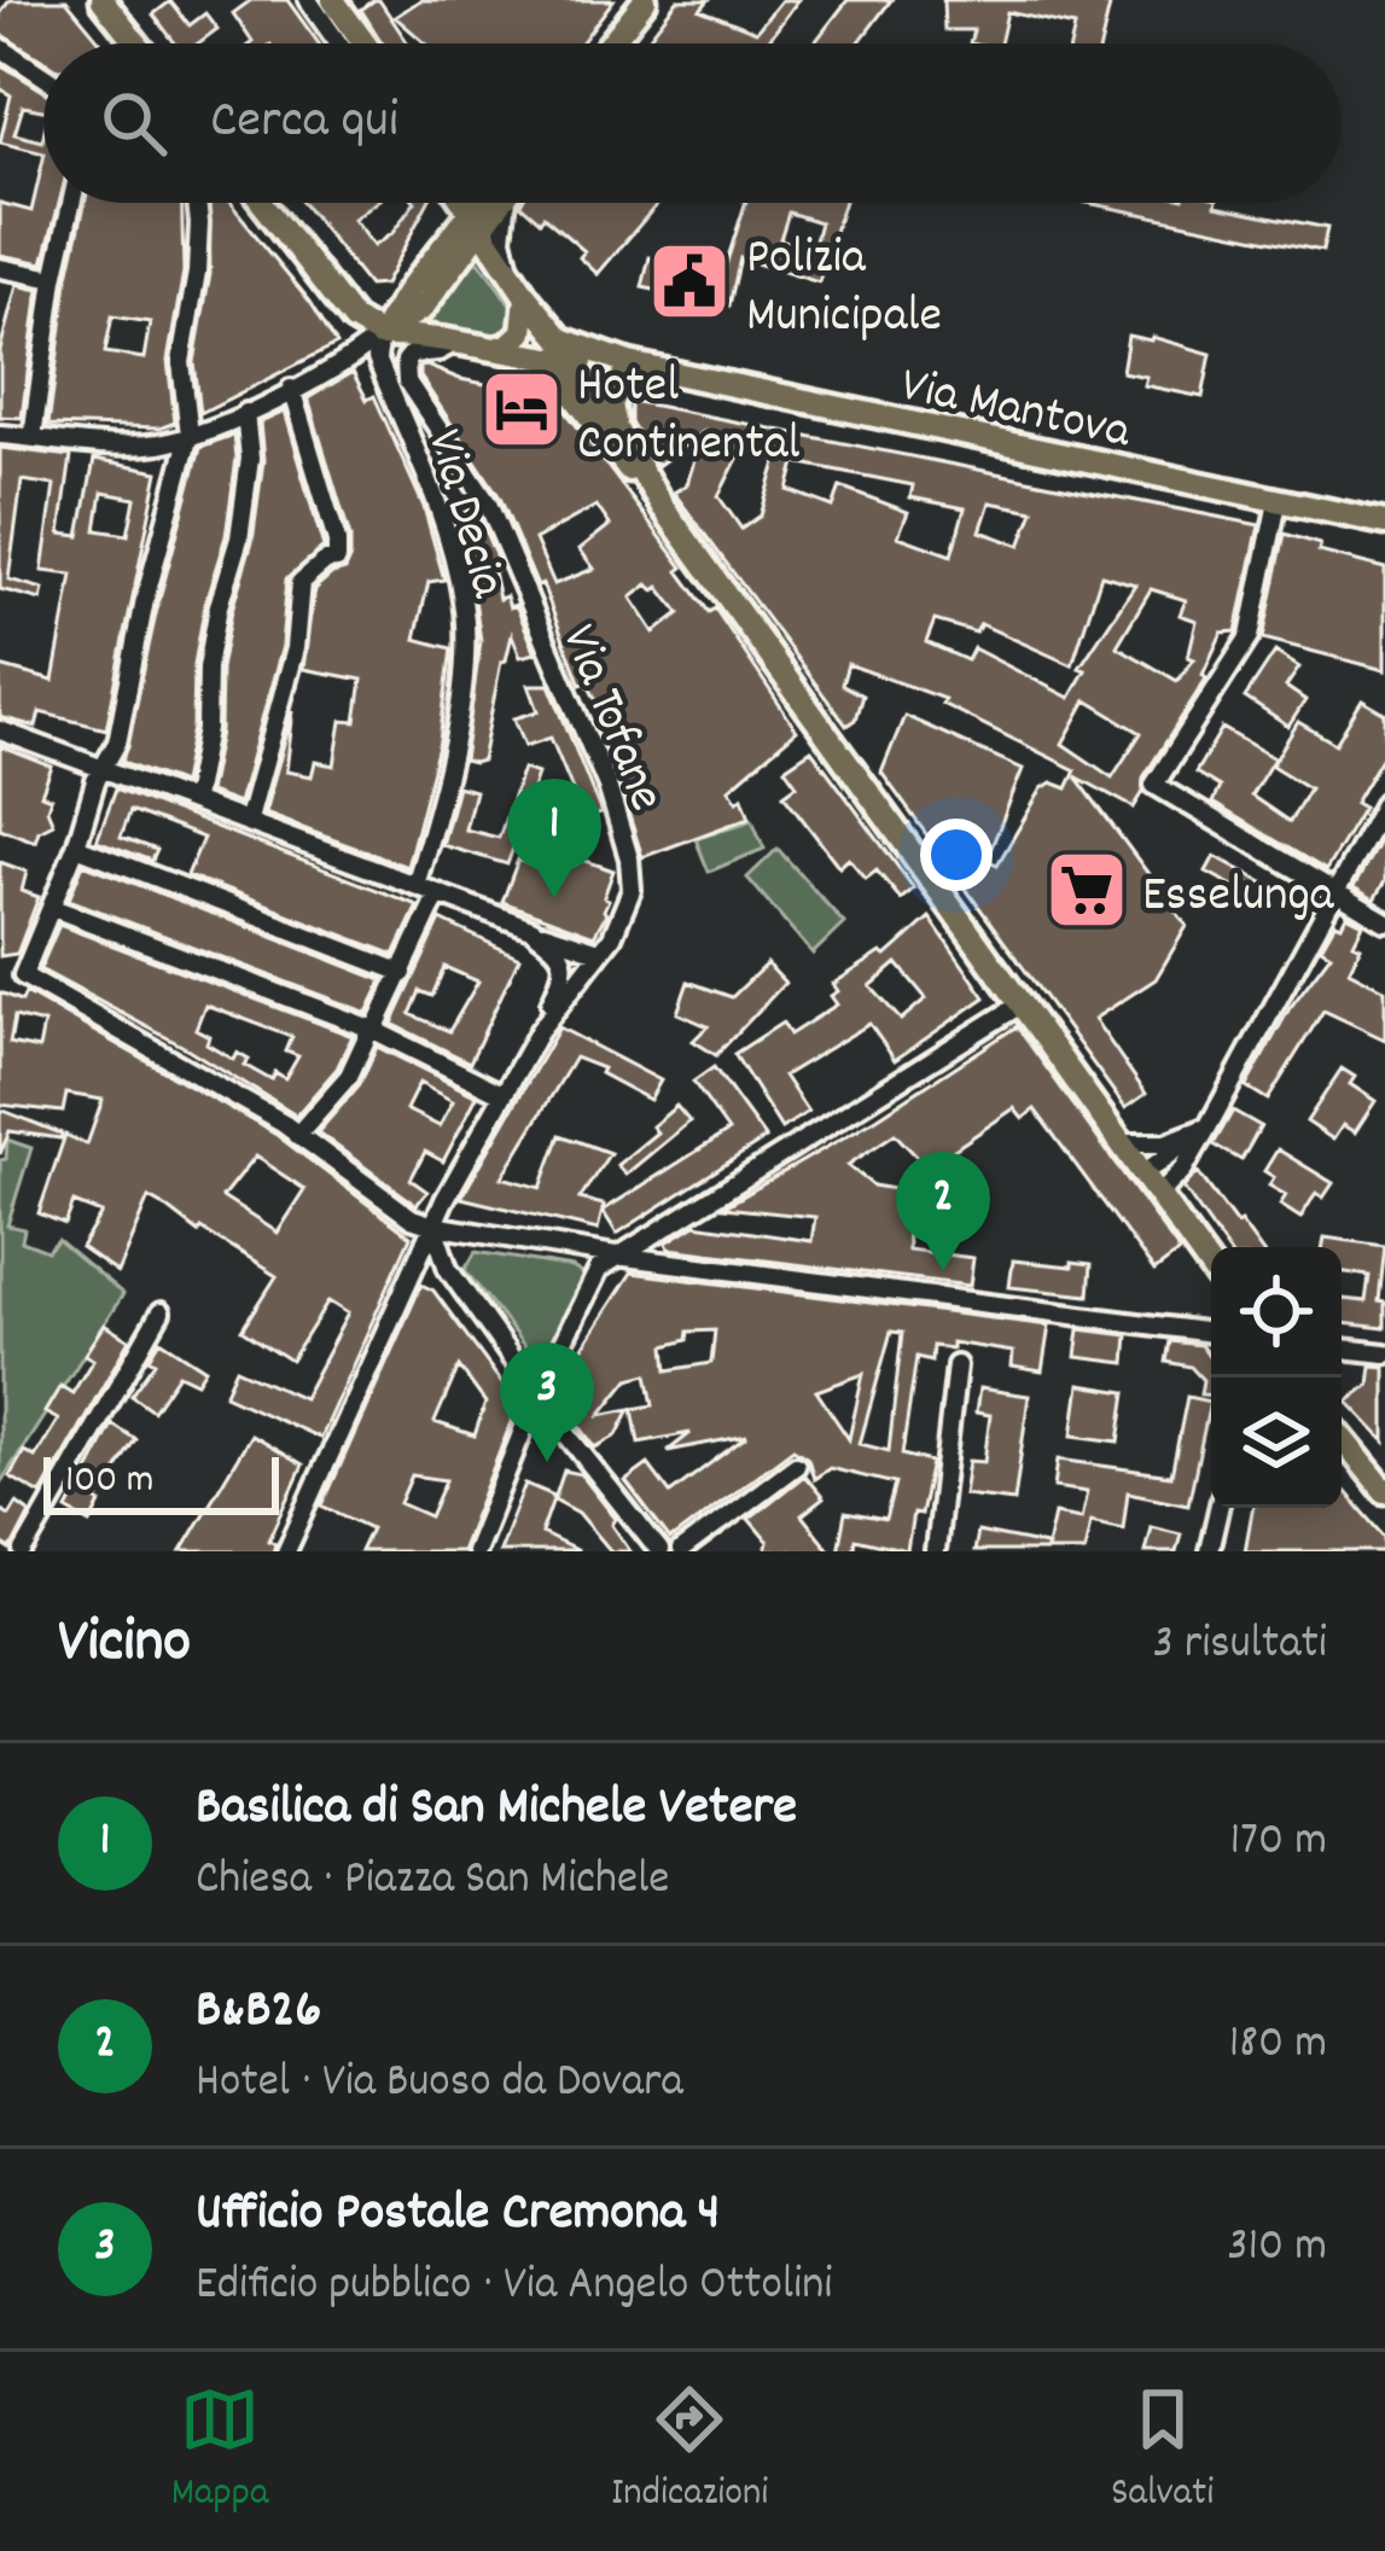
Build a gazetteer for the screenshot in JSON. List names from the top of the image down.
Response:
{
  "streets": {
    "main road": ["Via Mantova"],
    "street": ["Via Decia", "Via Tofane"]
  },
  "crossings": [
    ["Via Mantova", "Via Decia"],
    ["Via Mantova", "Via Tofane"]
  ],
  "places": {
    "public building": ["Polizia Municipale"],
    "hotel": ["Hotel Continental"],
    "supermarket": ["Esselunga"]
  },
  "scale_bar": "100 m",
  "page": {
    "search": "Cerca qui",
    "pins": ["1", "2", "3"],
    "scale": "100 m",
    "heading": ["Vicino", "3 risultati"],
    "list": [
      {
        "mark": "1",
        "name": "Basilica di San Michele Vetere",
        "note": "Chiesa · Piazza San Michele",
        "value": "170 m"
      },
      {
        "mark": "2",
        "name": "B&B26",
        "note": "Hotel · Via Buoso da Dovara",
        "value": "180 m"
      },
      {
        "mark": "3",
        "name": "Ufficio Postale Cremona 4",
        "note": "Edificio pubblico · Via Angelo Ottolini",
        "value": "310 m"
      }
    ],
    "nav": ["Mappa", "Indicazioni", "Salvati"]
  }
}
